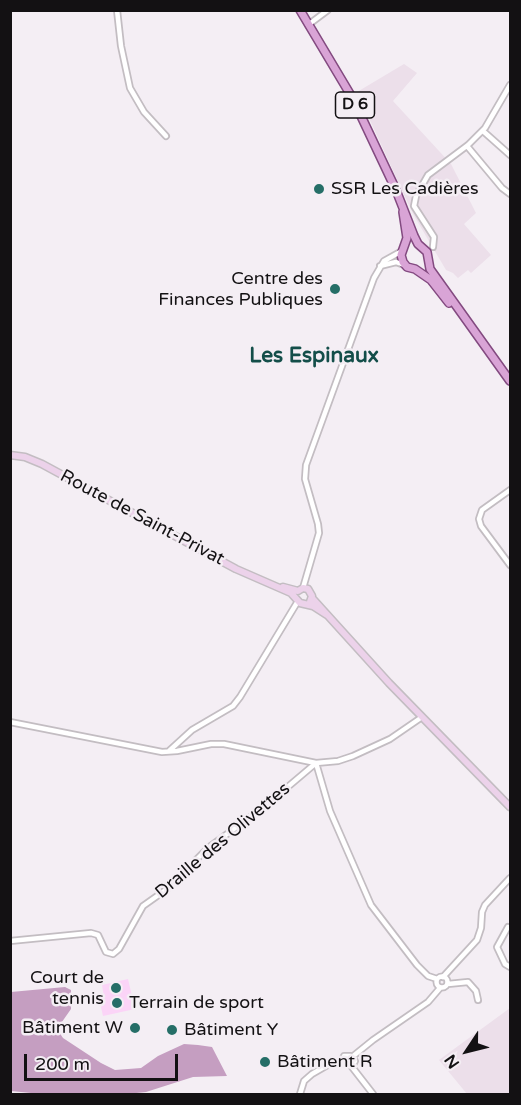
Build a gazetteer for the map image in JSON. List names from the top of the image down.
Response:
{
  "streets": {
    "main road": ["D 6"],
    "street": ["Route de Saint-Privat", "Draille des Olivettes"]
  },
  "districts": ["Les Espinaux"],
  "places": [
    "SSR Les Cadières",
    "Centre des Finances Publiques",
    "Court de tennis",
    "Terrain de sport",
    "Bâtiment W",
    "Bâtiment Y",
    "Bâtiment R"
  ],
  "scale_bar": "200 m",
  "north": "bottom left"
}
